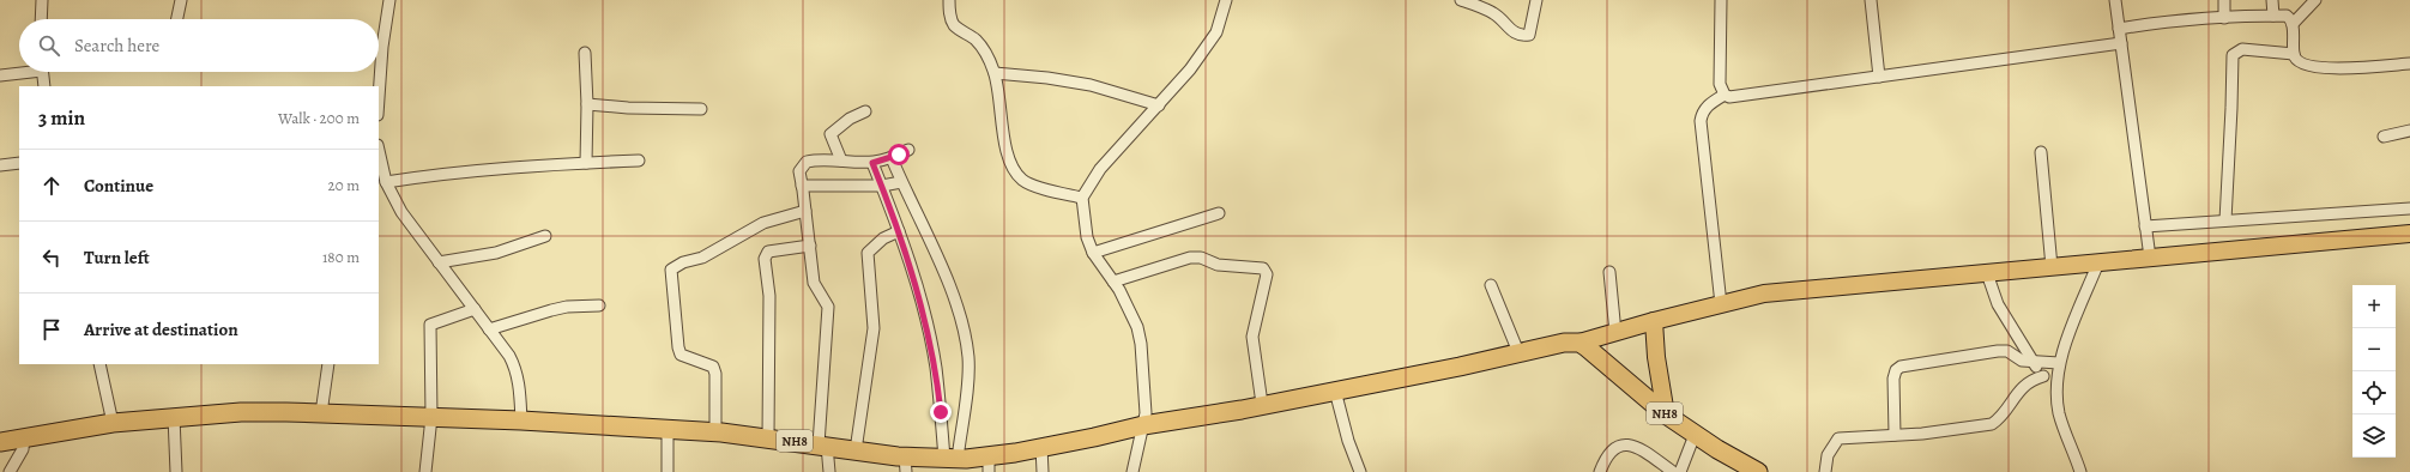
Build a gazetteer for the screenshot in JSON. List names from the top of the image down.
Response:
{
  "streets": {
    "highway": ["NH8"]
  },
  "page": {
    "search": "Search here",
    "heading": ["3 min", "Walk · 200 m"],
    "list": [
      ["Continue", "20 m"],
      ["Turn left", "180 m"],
      "Arrive at destination"
    ],
    "map_buttons": ["+", "−"]
  }
}
